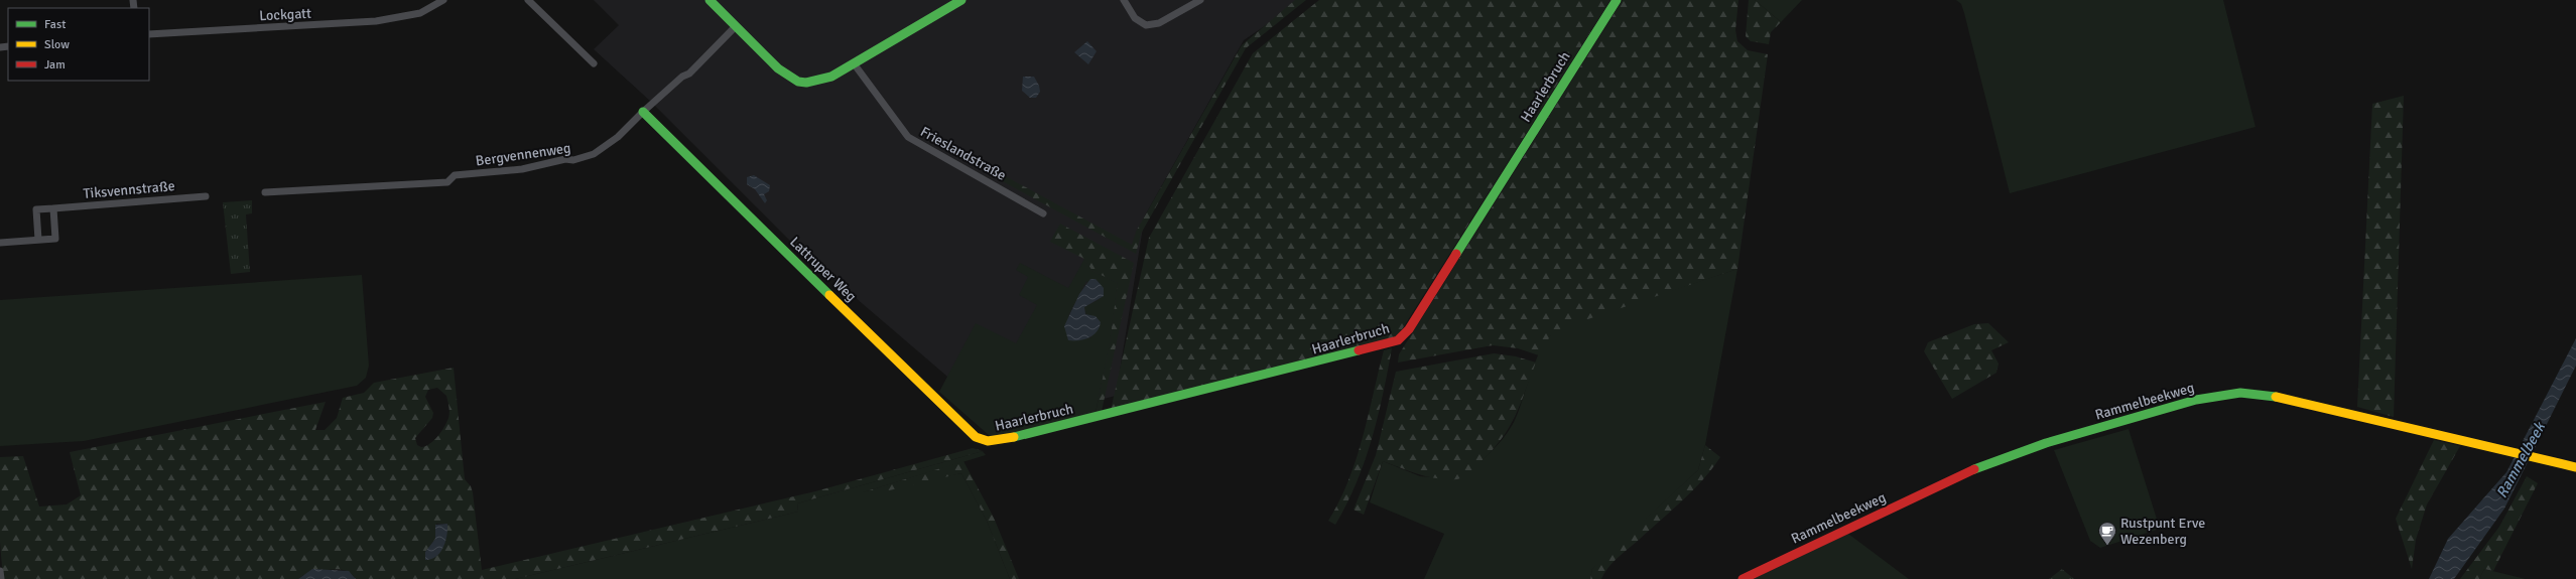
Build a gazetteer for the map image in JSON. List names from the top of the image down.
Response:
{
  "streets": {
    "street": [
      "Lockgatt",
      "Haarlerbruch",
      "Frieslandstraße",
      "Bergvennenweg",
      "Tiksvennstraße",
      "Lattruper Weg",
      "Rammelbeekweg"
    ]
  },
  "crossings": [
    ["Haarlerbruch", "Lattruper Weg"],
    ["Bergvennenweg", "Lattruper Weg"]
  ],
  "water": ["Rammelbeek"],
  "places": {
    "cafe": ["Rustpunt Erve Wezenberg"]
  },
  "legend": ["Fast", "Slow", "Jam"]
}
